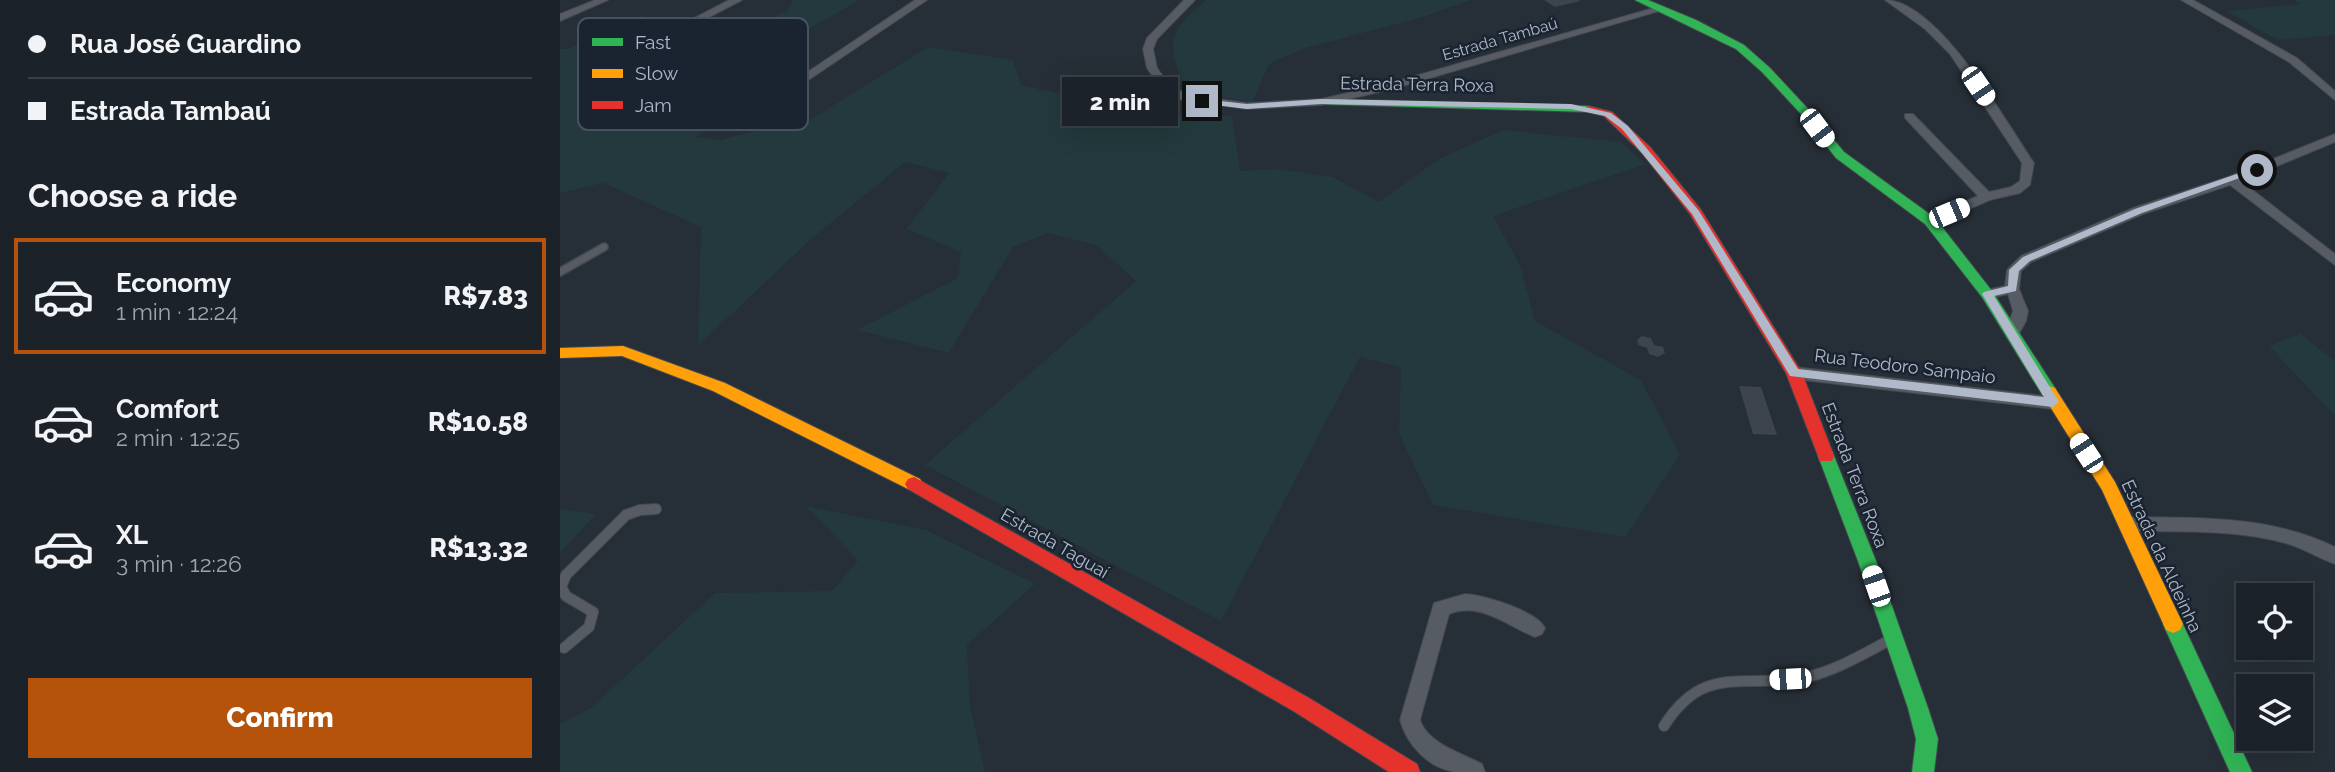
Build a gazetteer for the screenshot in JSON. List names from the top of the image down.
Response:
{
  "streets": {
    "street": [
      "Estrada Tambaú",
      "Estrada Terra Roxa",
      "Rua Teodoro Sampaio",
      "Estrada Taguaí",
      "Estrada da Aldeinha"
    ]
  },
  "crossings": [
    ["Estrada Tambaú", "Estrada Terra Roxa"],
    ["Estrada Tambaú", "Estrada da Aldeinha"],
    ["Estrada Terra Roxa", "Rua Teodoro Sampaio"],
    ["Rua Teodoro Sampaio", "Estrada da Aldeinha"]
  ],
  "legend": ["Fast", "Slow", "Jam"],
  "page": {
    "banner": ["Rua José Guardino", "Estrada Tambaú"],
    "bubble": "2 min",
    "heading": "Choose a ride",
    "list": [
      {
        "name": "Economy",
        "note": "1 min · 12:24",
        "value": "R$7.83"
      },
      {
        "name": "Comfort",
        "note": "2 min · 12:25",
        "value": "R$10.58"
      },
      {
        "name": "XL",
        "note": "3 min · 12:26",
        "value": "R$13.32"
      }
    ],
    "buttons": "Confirm"
  }
}
